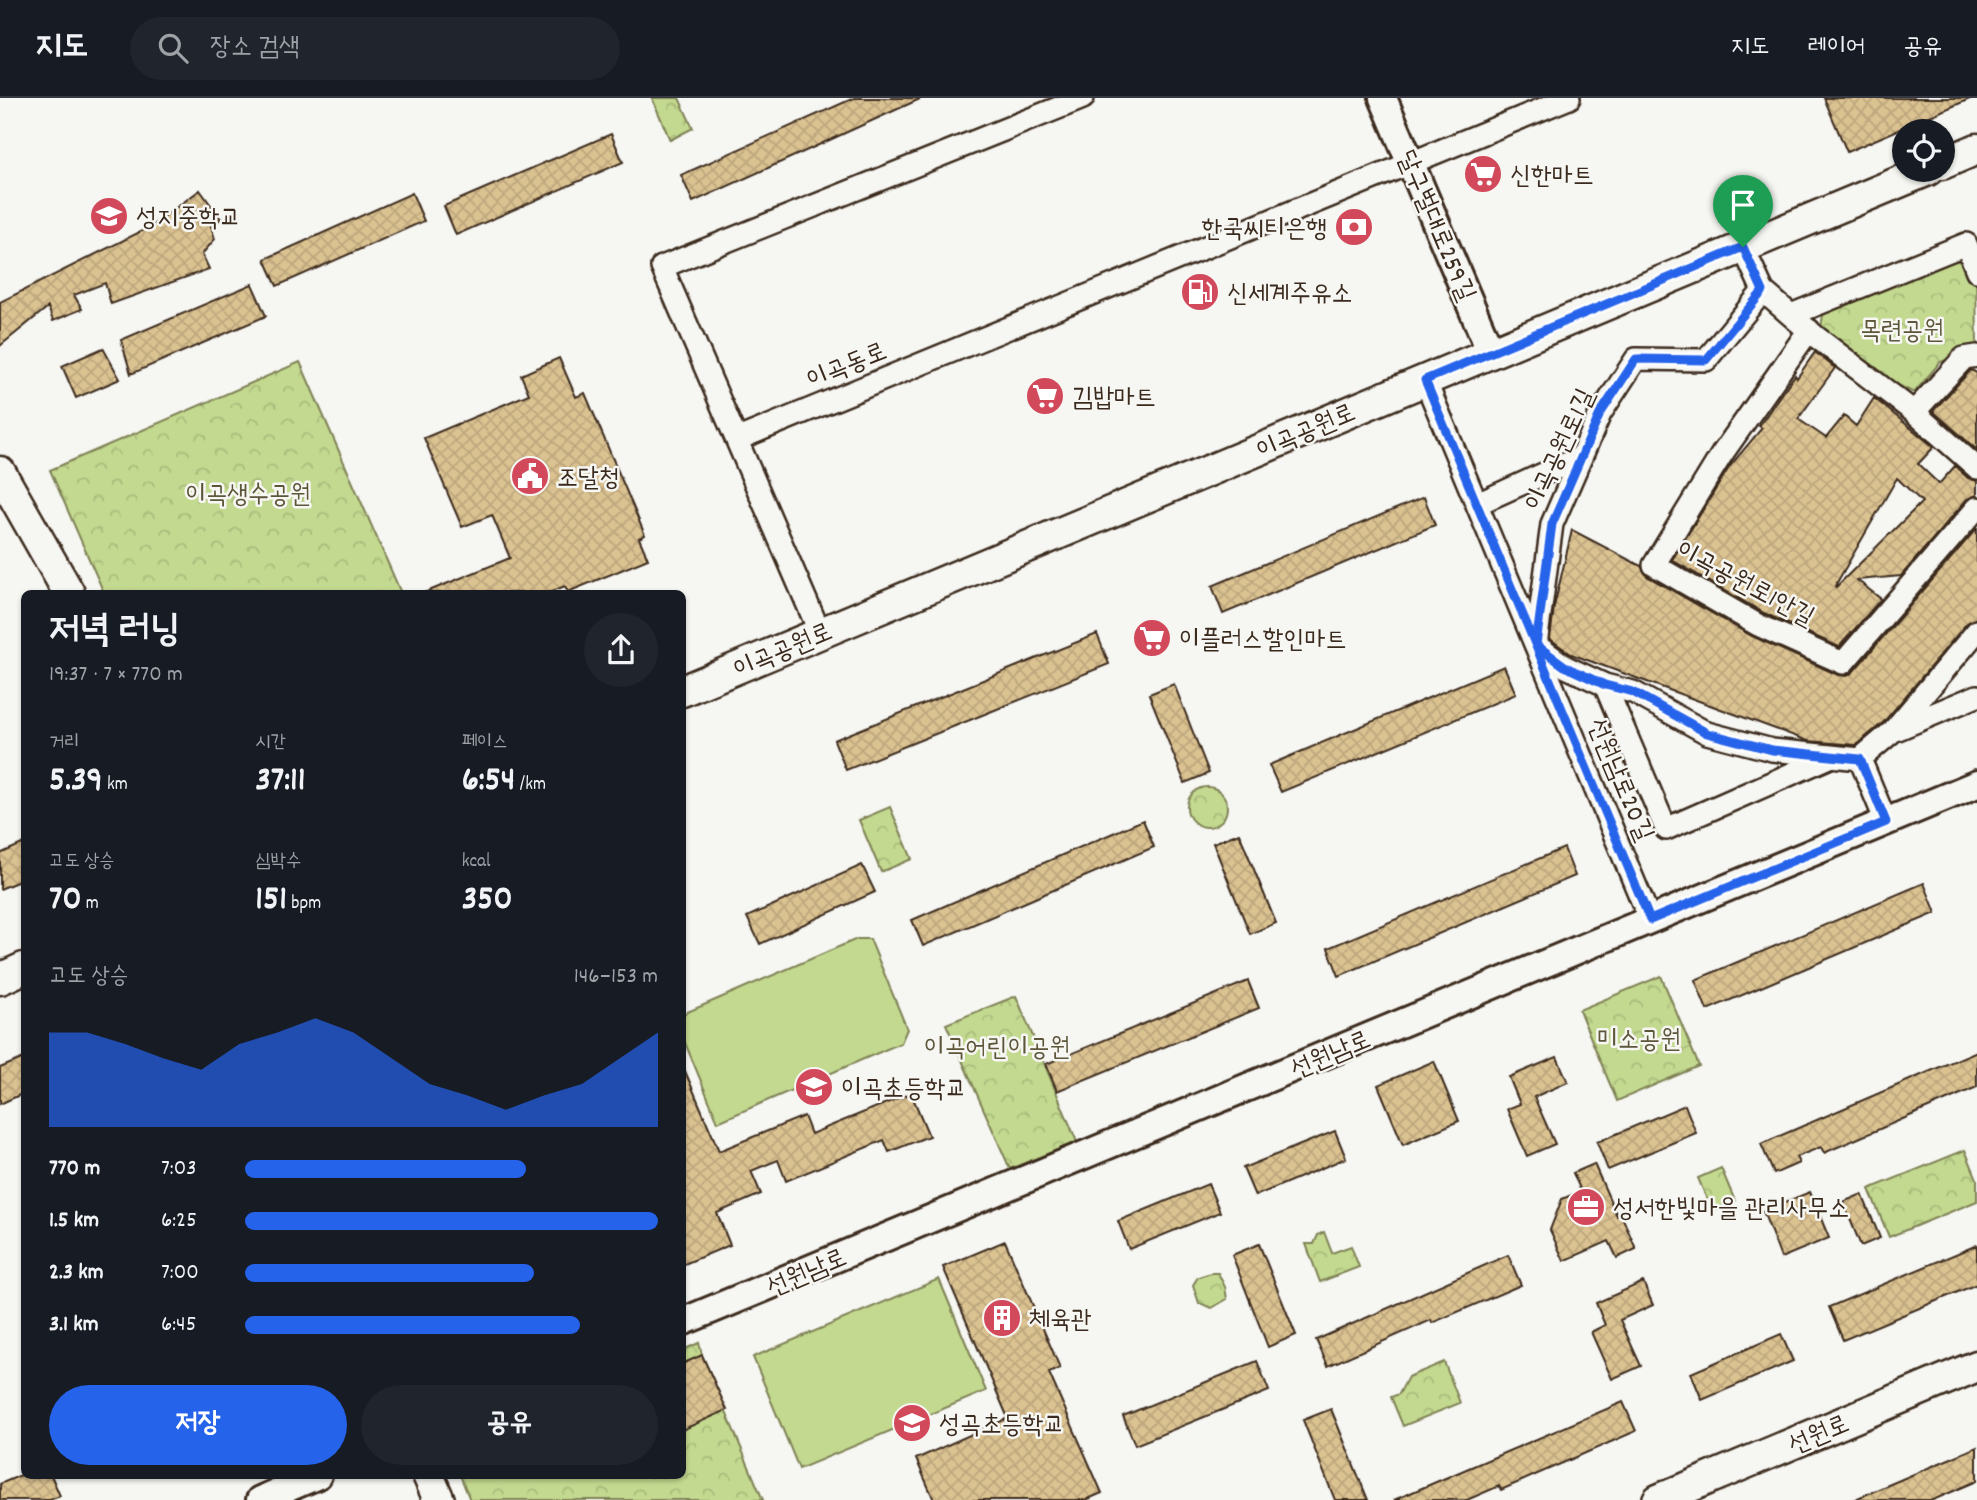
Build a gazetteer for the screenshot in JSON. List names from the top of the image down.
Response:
{
  "streets": {
    "main road": ["이곡공원로", "선원로"],
    "street": [
      "달구벌대로259길",
      "이곡동로",
      "이곡공원로1길",
      "이곡공원로1안길",
      "선원남로20길",
      "선원남로"
    ]
  },
  "crossings": [
    ["달구벌대로259길", "이곡동로"],
    ["달구벌대로259길", "이곡공원로"],
    ["이곡공원로", "선원남로20길"],
    ["이곡공원로1길", "선원남로20길"],
    ["선원남로20길", "선원남로"]
  ],
  "parks": [
    "목련공원",
    "이곡생수공원",
    "미소공원",
    "이곡어린이공원"
  ],
  "places": {
    "supermarket": ["신한마트", "김밥마트", "이플러스할인마트"],
    "school or university": ["성지중학교", "이곡초등학교", "성곡초등학교"],
    "bank": ["한국씨티은행"],
    "fuel station": ["신세계주유소"],
    "public building": ["조달청"],
    "office": ["성서한빛마을 관리사무소"],
    "building": ["체육관"]
  },
  "page": {
    "header": "지도",
    "search": "장소 검색",
    "nav": ["지도", "레이어", "공유"],
    "heading": ["저녁 러닝", "19:37 · 7 × 770 m"],
    "stats": [
      ["거리", "5.39 km"],
      ["시간", "37:11"],
      ["페이스", "6:54 /km"],
      ["고도 상승", "70 m"],
      ["심박수", "151 bpm"],
      ["kcal", "350"]
    ],
    "chart": ["고도 상승", "146–153 m"],
    "list": [
      {
        "name": "770 m",
        "note": "7:03"
      },
      {
        "name": "1.5 km",
        "note": "6:25"
      },
      {
        "name": "2.3 km",
        "note": "7:00"
      },
      {
        "name": "3.1 km",
        "note": "6:45"
      }
    ],
    "buttons": ["저장", "공유"]
  }
}
